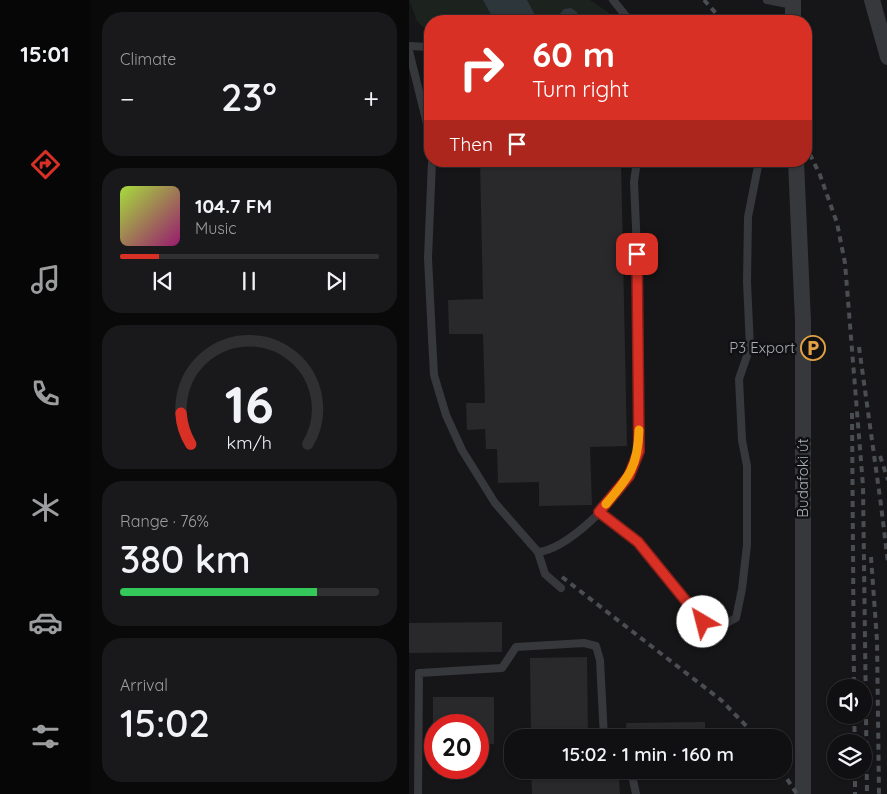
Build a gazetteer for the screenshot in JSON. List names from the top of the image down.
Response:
{
  "streets": {
    "street": ["Budafoki út"]
  },
  "places": {
    "parking": ["P3 Export"]
  },
  "page": {
    "tabs": "15:01",
    "tile": [
      "Climate",
      ["Range · 76%", "380 km"],
      ["Arrival", "15:02"]
    ],
    "turn": ["60 m", "Turn right"],
    "heat": ["−", "23°", "+"],
    "then": "Then",
    "song": ["104.7 FM", "Music"],
    "limit": "20",
    "trip": "15:02 · 1 min · 160 m",
    "gauge": ["16", "km/h"]
  }
}
